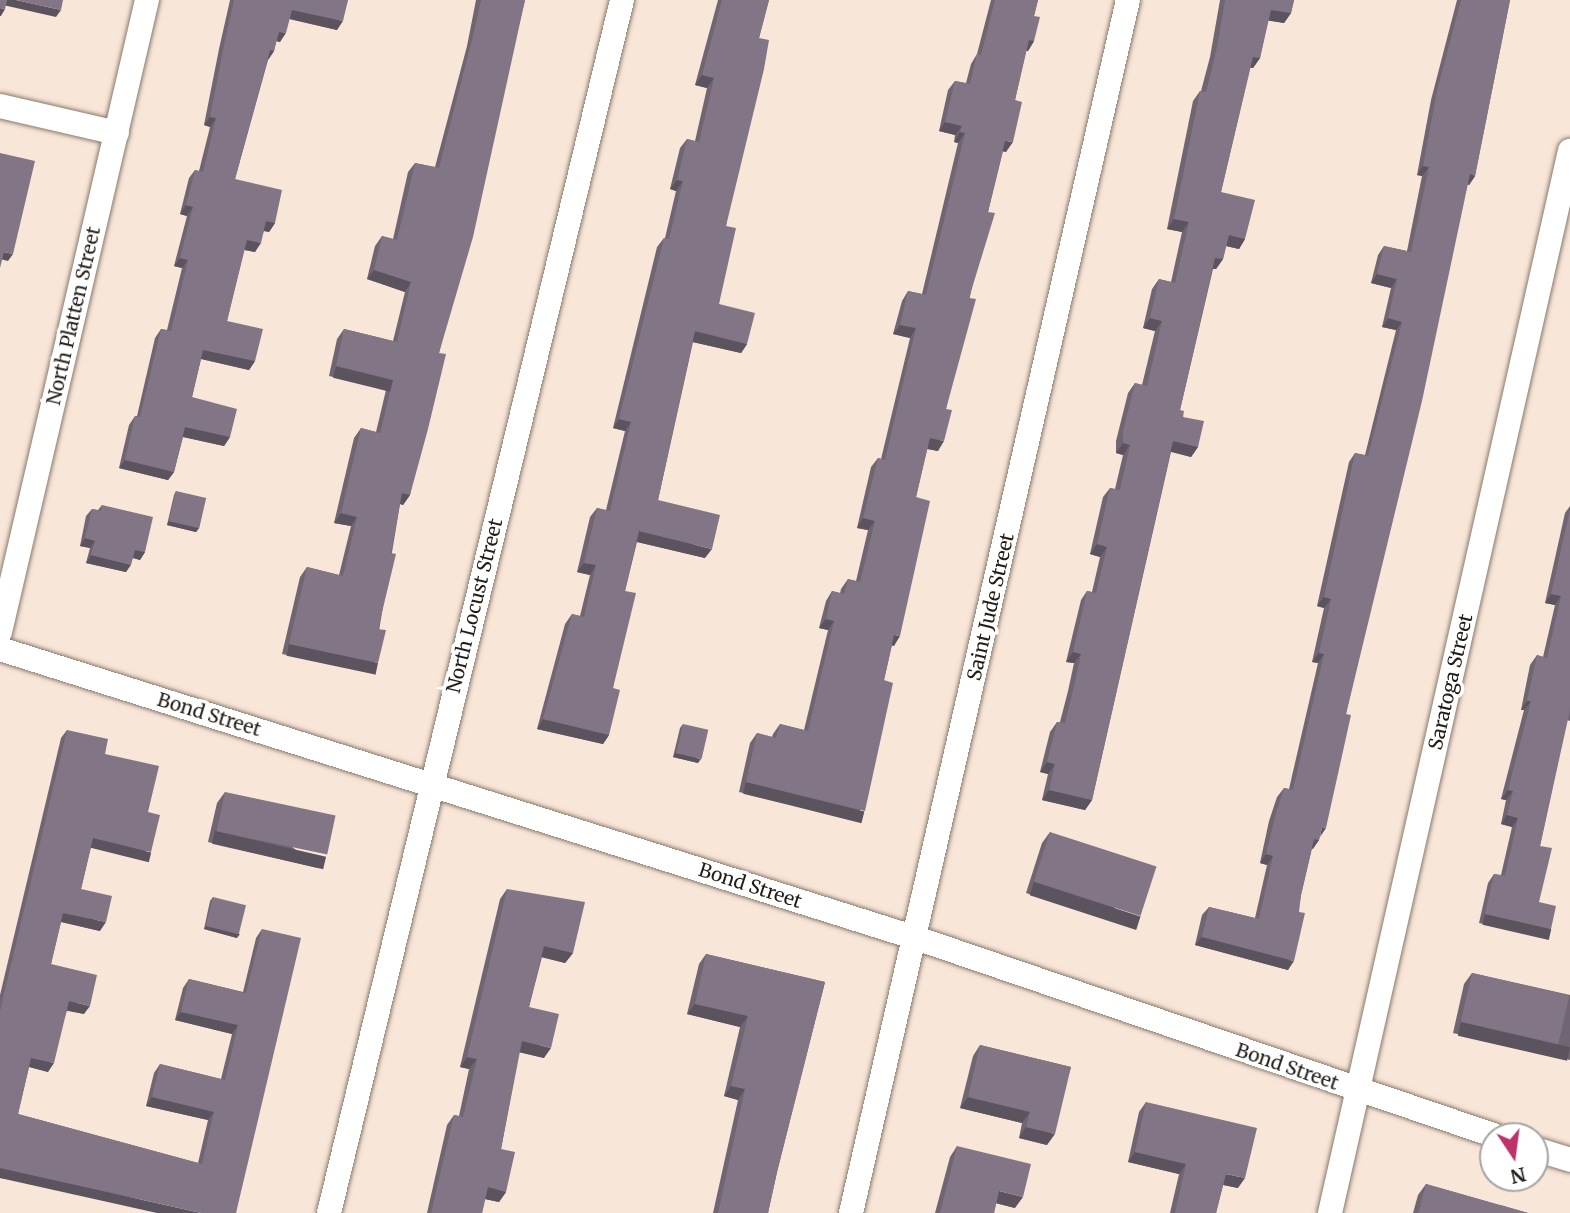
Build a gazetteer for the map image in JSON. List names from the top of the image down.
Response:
{
  "streets": {
    "street": [
      "North Platten Street",
      "North Locust Street",
      "Saint Jude Street",
      "Saratoga Street",
      "Bond Street"
    ]
  },
  "crossings": [
    ["North Locust Street", "Bond Street"],
    ["Saint Jude Street", "Bond Street"],
    ["Saratoga Street", "Bond Street"]
  ],
  "north": "bottom"
}
